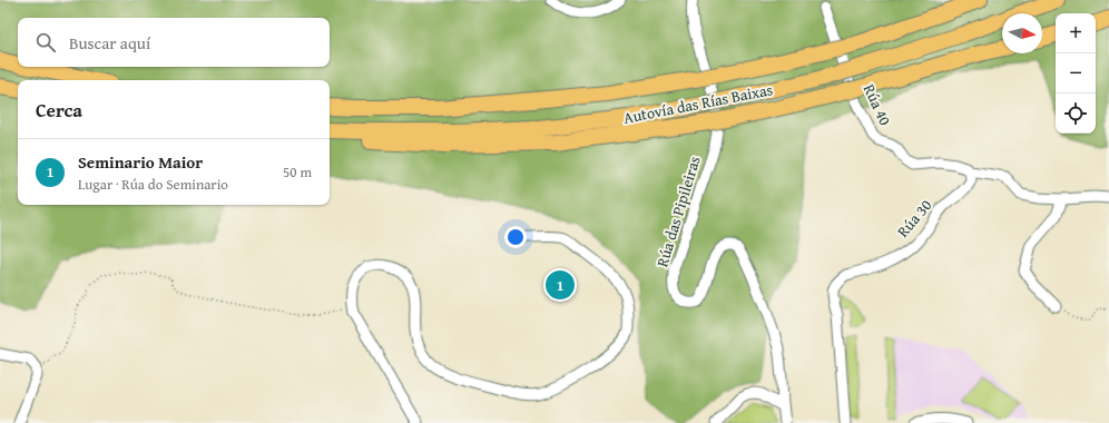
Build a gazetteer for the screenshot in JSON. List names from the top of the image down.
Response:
{
  "streets": {
    "highway": ["Autovía das Rías Baixas"],
    "street": ["Rúa 40", "Rúa das Pipileiras", "Rúa 30"]
  },
  "crossings": [
    ["Rúa 40", "Rúa 30"]
  ],
  "north": "right",
  "page": {
    "map_buttons": ["+", "−"],
    "search": "Buscar aquí",
    "heading": "Cerca",
    "list": [
      {
        "mark": "1",
        "name": "Seminario Maior",
        "note": "Lugar · Rúa do Seminario",
        "value": "50 m"
      }
    ],
    "pins": "1"
  }
}
